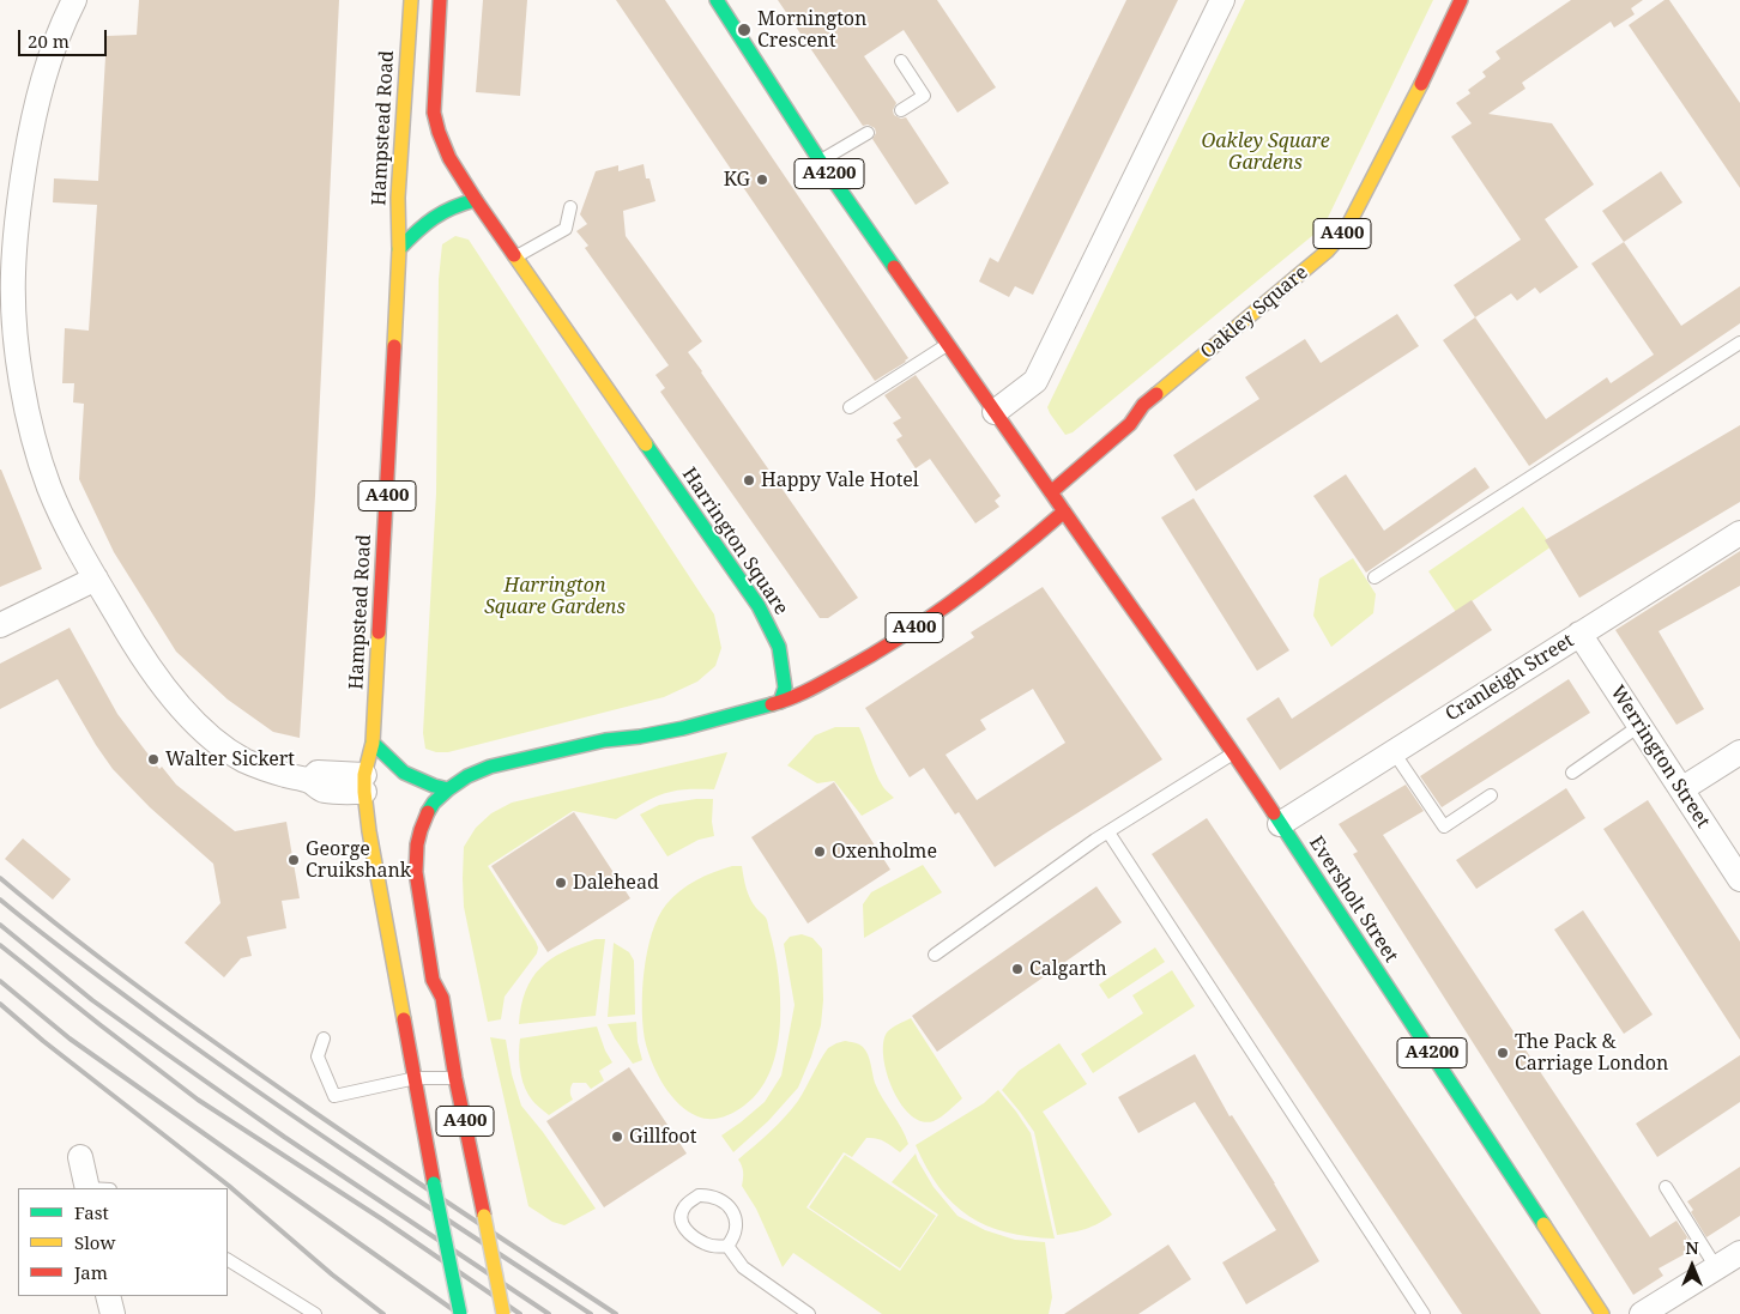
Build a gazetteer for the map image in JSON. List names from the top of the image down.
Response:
{
  "streets": {
    "main road": [
      "Hampstead Road",
      "A4200",
      "A400",
      "Oakley Square",
      "Harrington Square",
      "Eversholt Street"
    ],
    "street": ["Cranleigh Street", "Werrington Street"]
  },
  "crossings": [
    ["Hampstead Road", "A400"],
    ["A4200", "A400"],
    ["A4200", "Oakley Square"],
    ["A4200", "Eversholt Street"],
    ["A400", "Harrington Square"],
    ["A400", "Eversholt Street"],
    ["Cranleigh Street", "Werrington Street"],
    ["Cranleigh Street", "Eversholt Street"]
  ],
  "parks": ["Oakley Square Gardens", "Harrington Square Gardens"],
  "places": [
    "Mornington Crescent",
    "KG",
    "Happy Vale Hotel",
    "Walter Sickert",
    "Oxenholme",
    "George Cruikshank",
    "Dalehead",
    "Calgarth",
    "The Pack & Carriage London",
    "Gillfoot"
  ],
  "legend": ["Fast", "Slow", "Jam"],
  "scale_bar": "20 m",
  "north": "top"
}
